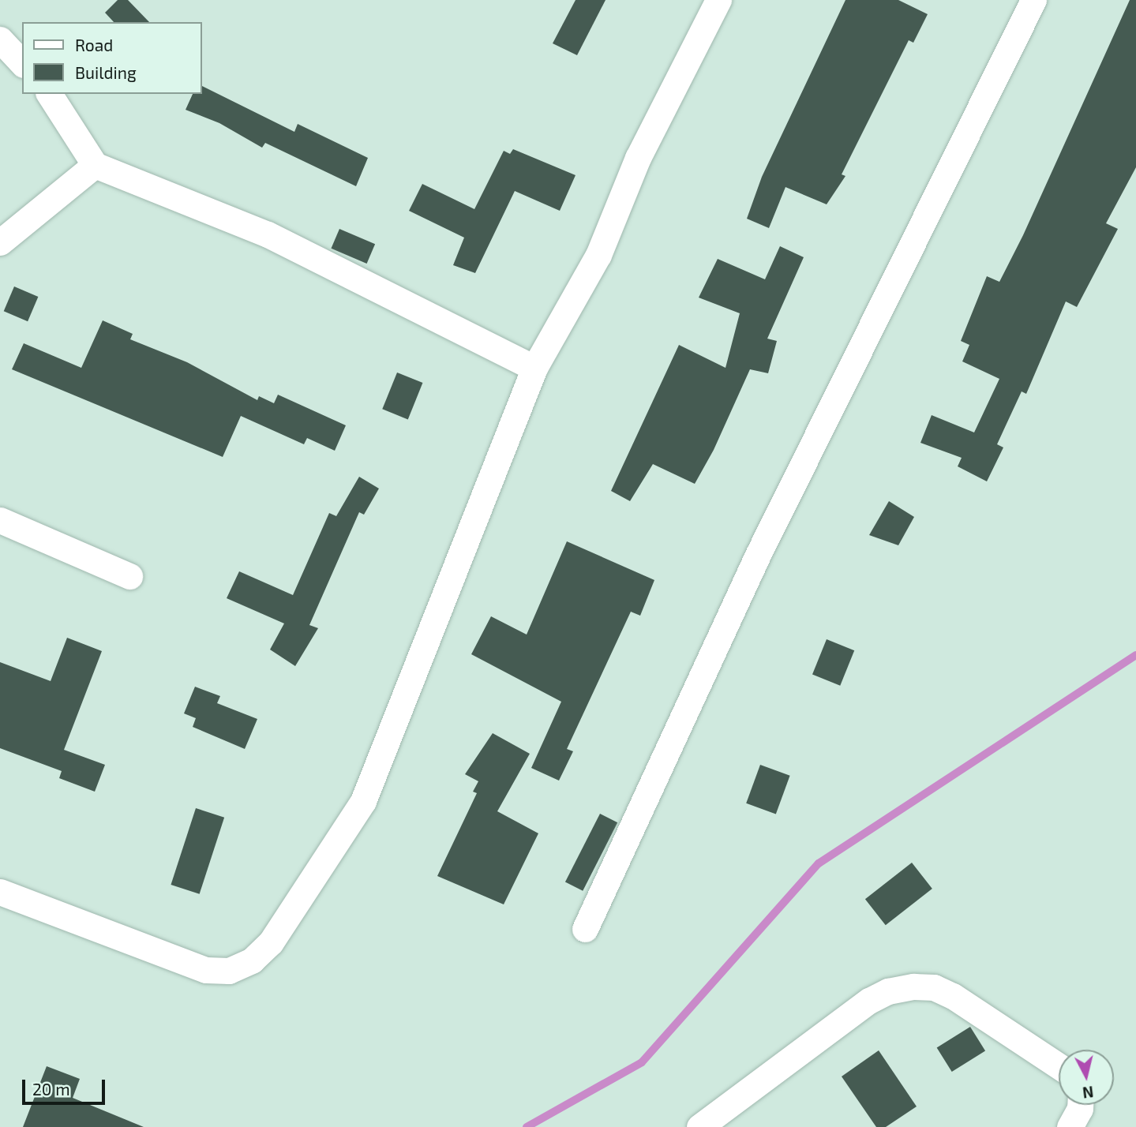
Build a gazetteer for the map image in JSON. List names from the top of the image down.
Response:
{
  "legend": ["Road", "Building"],
  "scale_bar": "20 m",
  "north": "bottom"
}
